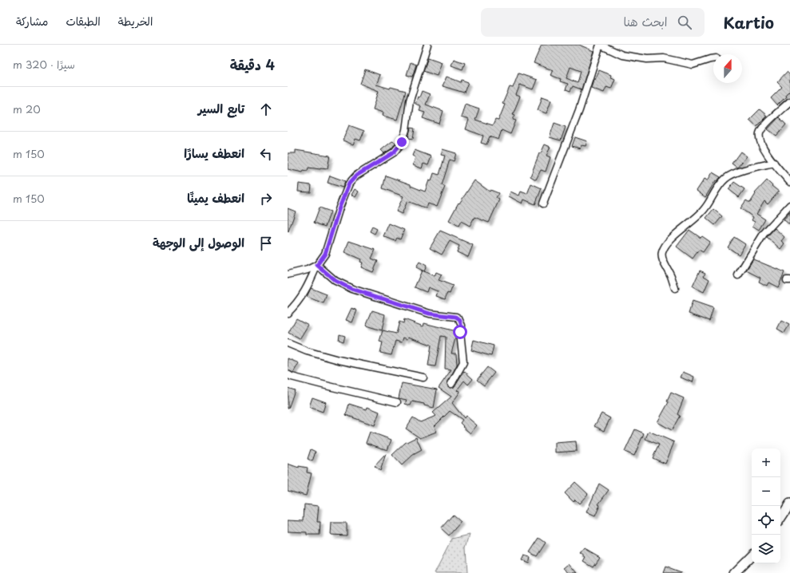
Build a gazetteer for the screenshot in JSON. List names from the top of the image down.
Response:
{
  "north": "top",
  "page": {
    "header": "Kartio",
    "search": "ابحث هنا",
    "nav": ["الخريطة", "الطبقات", "مشاركة"],
    "heading": ["4 دقيقة", "سيرًا · 320 m"],
    "list": [
      ["تابع السير", "20 m"],
      ["انعطف يسارًا", "150 m"],
      ["انعطف يمينًا", "150 m"],
      "الوصول إلى الوجهة"
    ],
    "map_buttons": ["+", "−"]
  }
}
